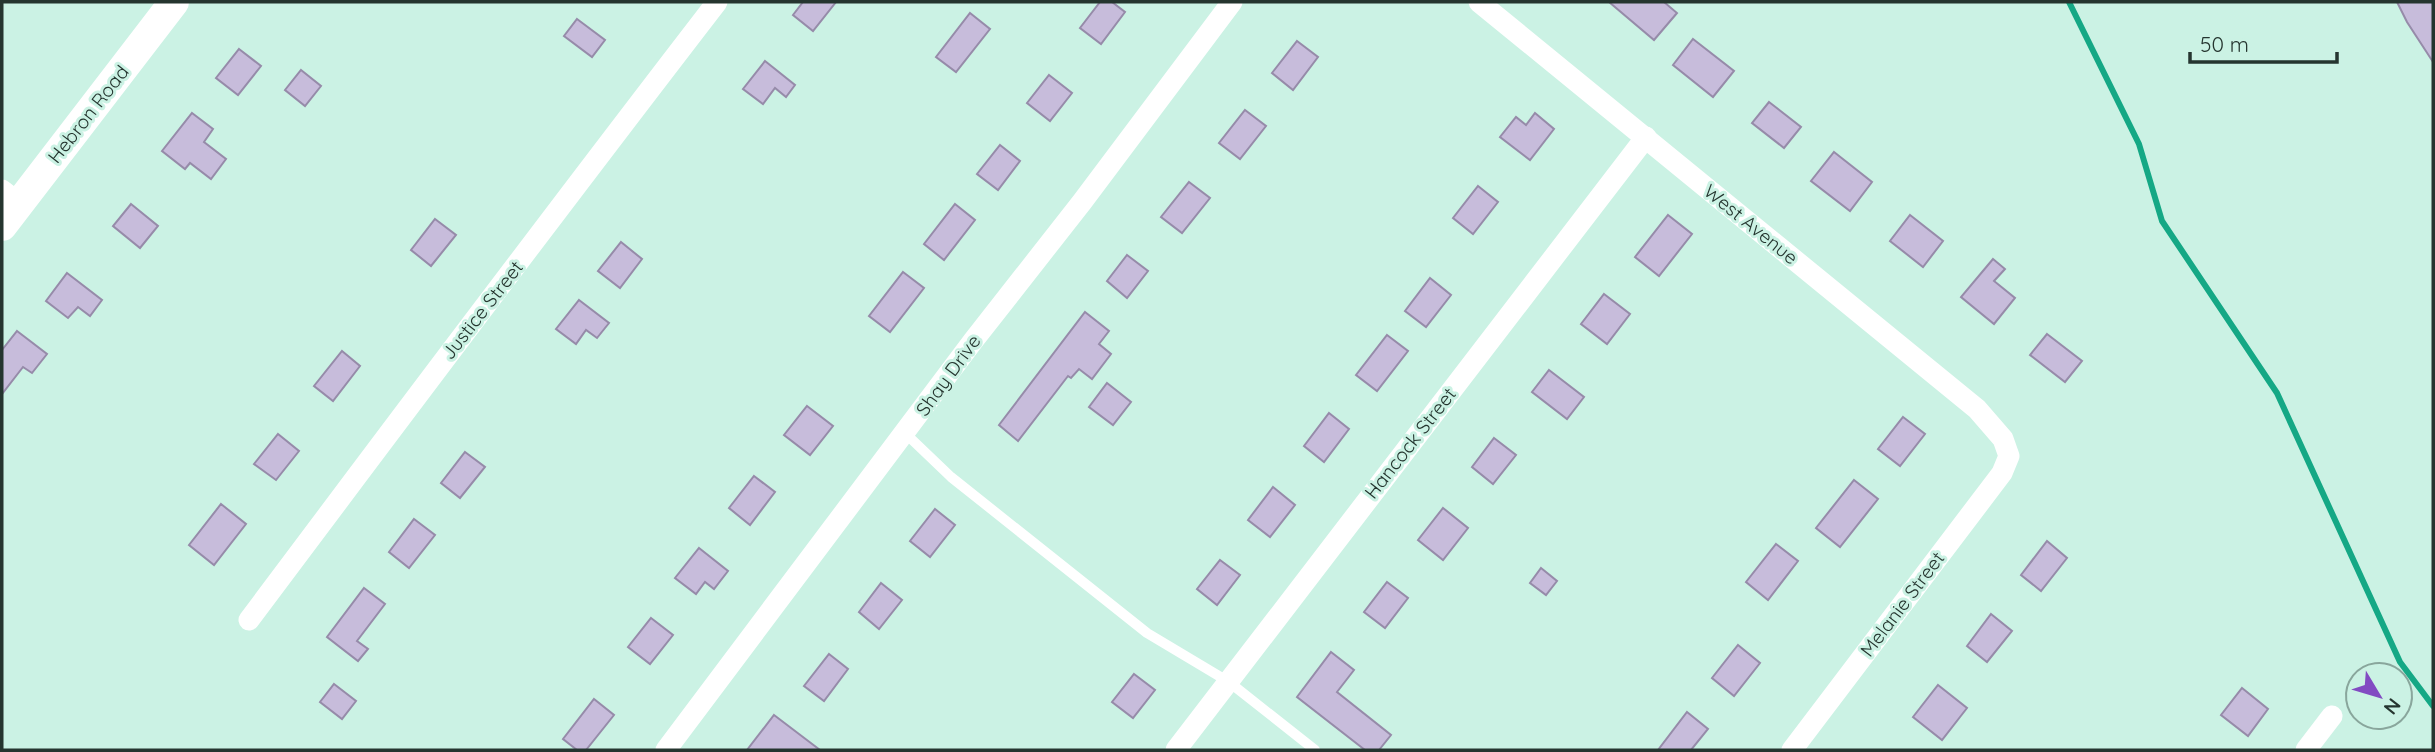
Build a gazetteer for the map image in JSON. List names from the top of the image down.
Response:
{
  "streets": {
    "street": [
      "Hebron Road",
      "West Avenue",
      "Justice Street",
      "Shay Drive",
      "Hancock Street",
      "Melanie Street"
    ]
  },
  "crossings": [
    ["West Avenue", "Hancock Street"],
    ["West Avenue", "Melanie Street"]
  ],
  "scale_bar": "50 m",
  "north": "bottom right"
}
